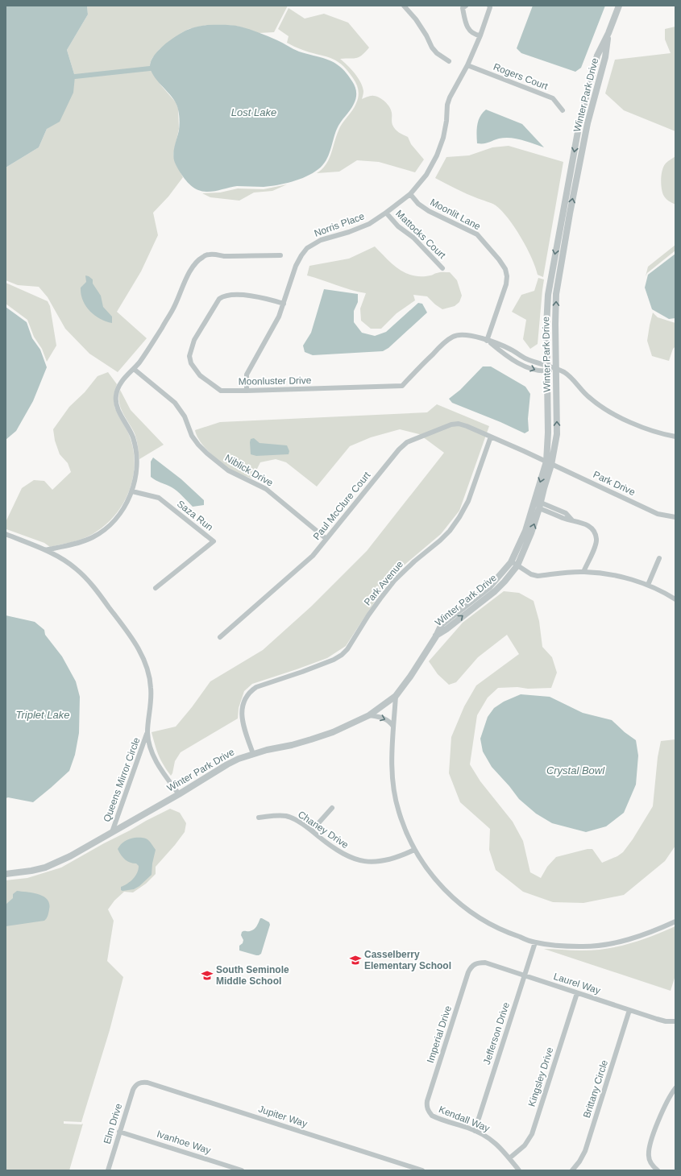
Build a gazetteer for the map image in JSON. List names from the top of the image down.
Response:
{
  "streets": {
    "street": [
      "Rogers Court",
      "Winter Park Drive",
      "Moonlit Lane",
      "Norris Place",
      "Mattocks Court",
      "Moonluster Drive",
      "Niblick Drive",
      "Park Drive",
      "Paul McClure Court",
      "Saza Run",
      "Park Avenue",
      "Queens Mirror Circle",
      "Chaney Drive",
      "Laurel Way",
      "Jefferson Drive",
      "Imperial Drive",
      "Kingsley Drive",
      "Brittany Circle",
      "Jupiter Way",
      "Kendall Way",
      "Elm Drive",
      "Ivanhoe Way"
    ]
  },
  "crossings": [
    ["Rogers Court", "Norris Place"],
    ["Winter Park Drive", "Moonluster Drive"],
    ["Winter Park Drive", "Park Drive"],
    ["Winter Park Drive", "Park Avenue"],
    ["Winter Park Drive", "Queens Mirror Circle"],
    ["Moonlit Lane", "Norris Place"],
    ["Moonlit Lane", "Moonluster Drive"],
    ["Norris Place", "Mattocks Court"],
    ["Norris Place", "Moonluster Drive"],
    ["Niblick Drive", "Paul McClure Court"],
    ["Paul McClure Court", "Park Avenue"],
    ["Laurel Way", "Jefferson Drive"],
    ["Laurel Way", "Imperial Drive"],
    ["Laurel Way", "Kingsley Drive"],
    ["Laurel Way", "Brittany Circle"],
    ["Jefferson Drive", "Kendall Way"],
    ["Imperial Drive", "Kendall Way"],
    ["Kingsley Drive", "Kendall Way"],
    ["Jupiter Way", "Elm Drive"],
    ["Elm Drive", "Ivanhoe Way"]
  ],
  "water": ["Lost Lake", "Triplet Lake", "Crystal Bowl"],
  "places": {
    "school or university": ["Casselberry Elementary School", "South Seminole Middle School"]
  }
}
